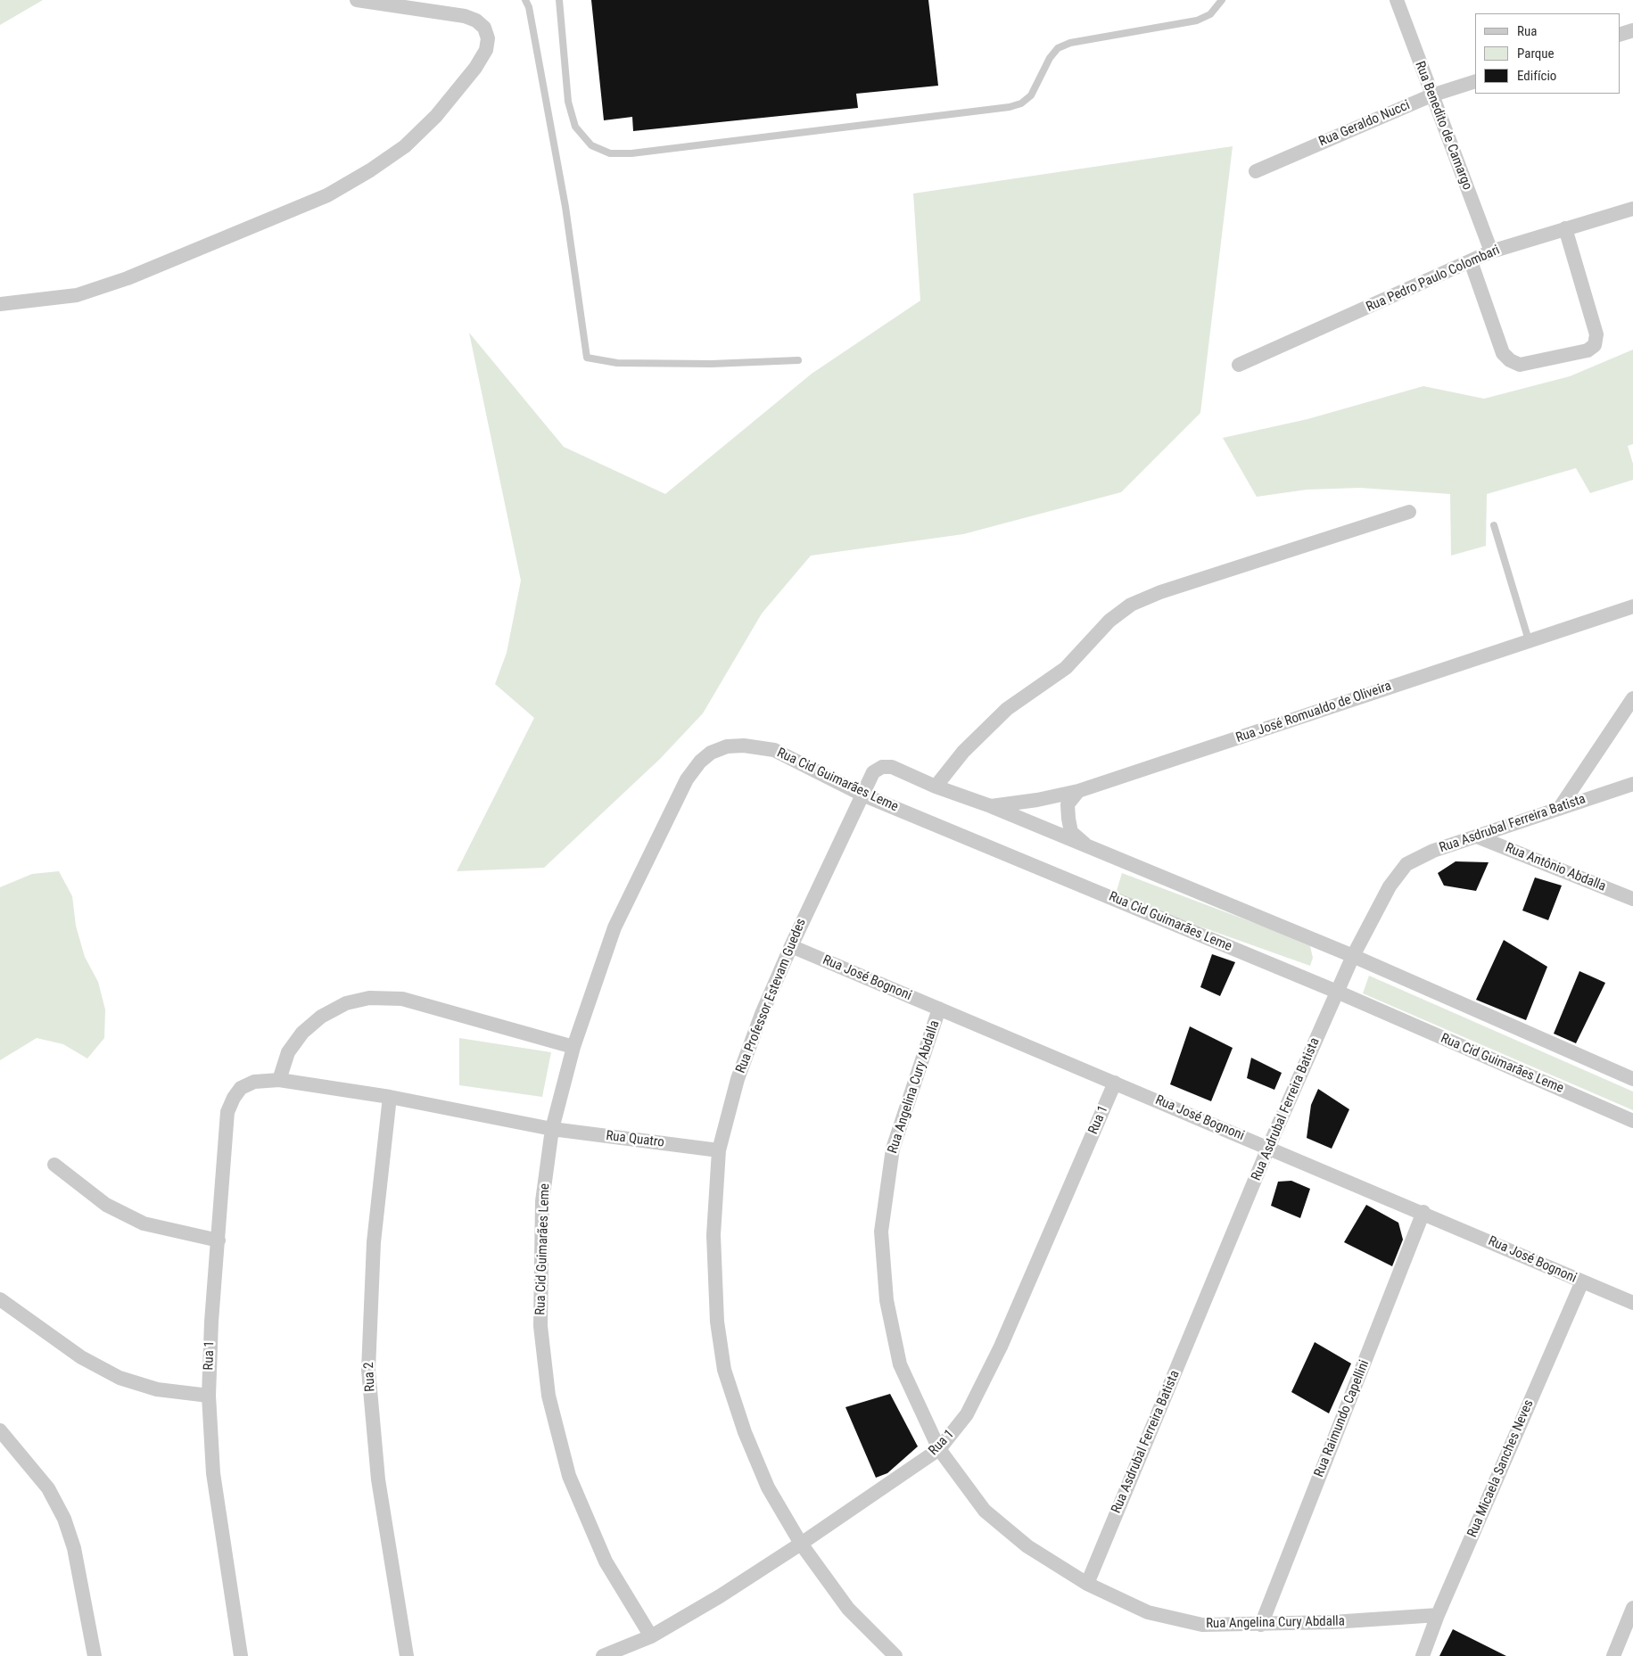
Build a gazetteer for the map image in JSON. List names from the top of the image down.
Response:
{
  "streets": {
    "street": [
      "Rua Geraldo Nucci",
      "Rua Benedito de Camargo",
      "Rua Pedro Paulo Colombari",
      "Rua José Romualdo de Oliveira",
      "Rua Cid Guimarães Leme",
      "Rua Asdrubal Ferreira Batista",
      "Rua Antônio Abdalla",
      "Rua José Bognoni",
      "Rua Professor Estevam Guedes",
      "Rua Angelina Cury Abdalla",
      "Rua 1",
      "Rua Quatro",
      "Rua 2",
      "Rua Raimundo Capellini",
      "Rua Micaela Sanches Neves"
    ]
  },
  "crossings": [
    ["Rua Geraldo Nucci", "Rua Benedito de Camargo"],
    ["Rua Benedito de Camargo", "Rua Pedro Paulo Colombari"],
    ["Rua Cid Guimarães Leme", "Rua Asdrubal Ferreira Batista"],
    ["Rua Cid Guimarães Leme", "Rua Professor Estevam Guedes"],
    ["Rua Cid Guimarães Leme", "Rua 1"],
    ["Rua Cid Guimarães Leme", "Rua Quatro"],
    ["Rua Asdrubal Ferreira Batista", "Rua Antônio Abdalla"],
    ["Rua Asdrubal Ferreira Batista", "Rua José Bognoni"],
    ["Rua Asdrubal Ferreira Batista", "Rua Angelina Cury Abdalla"],
    ["Rua José Bognoni", "Rua Professor Estevam Guedes"],
    ["Rua José Bognoni", "Rua Angelina Cury Abdalla"],
    ["Rua José Bognoni", "Rua 1"],
    ["Rua José Bognoni", "Rua Raimundo Capellini"],
    ["Rua José Bognoni", "Rua Micaela Sanches Neves"],
    ["Rua Professor Estevam Guedes", "Rua 1"],
    ["Rua Professor Estevam Guedes", "Rua Quatro"],
    ["Rua Angelina Cury Abdalla", "Rua 1"],
    ["Rua Angelina Cury Abdalla", "Rua Raimundo Capellini"],
    ["Rua Angelina Cury Abdalla", "Rua Micaela Sanches Neves"],
    ["Rua 1", "Rua Quatro"],
    ["Rua 1", "Rua 2"],
    ["Rua Quatro", "Rua 2"]
  ],
  "legend": ["Rua", "Parque", "Edifício"]
}
